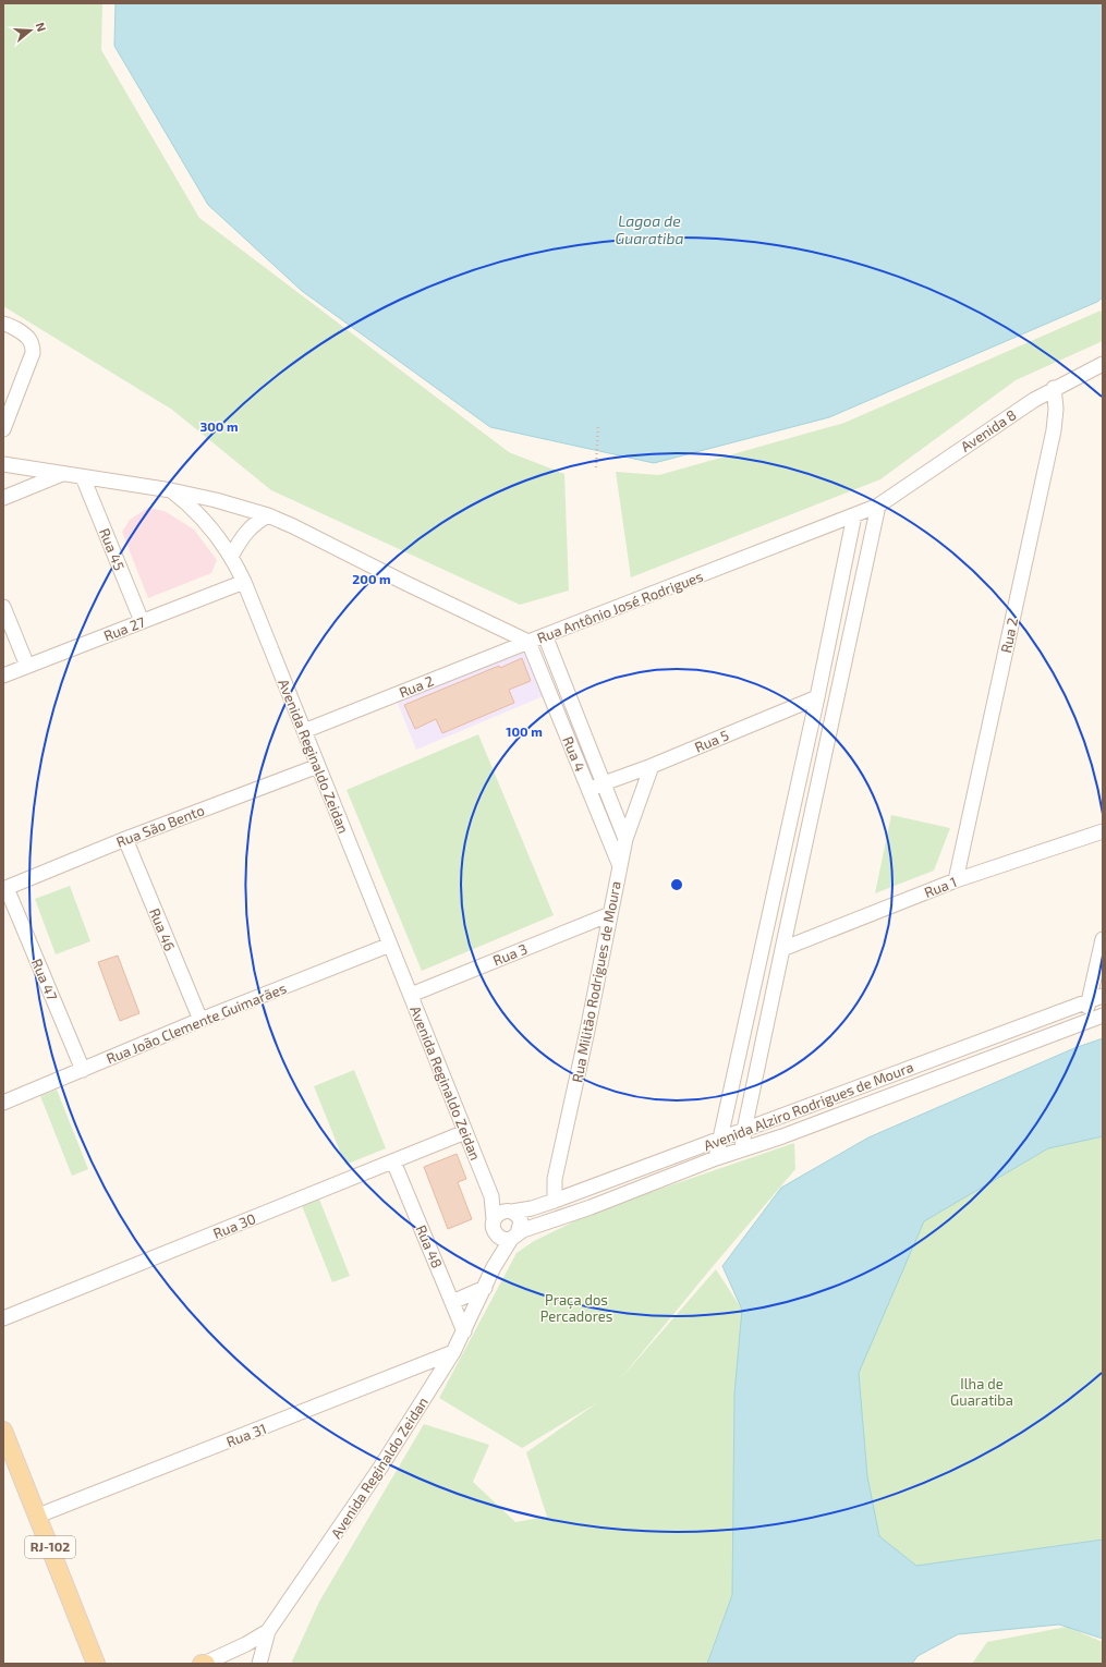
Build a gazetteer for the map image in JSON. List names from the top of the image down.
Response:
{
  "streets": {
    "main road": ["RJ-102"],
    "street": [
      "Avenida 8",
      "Rua 45",
      "Rua Antônio José Rodrigues",
      "Rua 27",
      "Rua 2",
      "Rua 5",
      "Rua 4",
      "Avenida Reginaldo Zeidan",
      "Rua São Bento",
      "Rua 1",
      "Rua 46",
      "Rua 3",
      "Rua 47",
      "Rua Militão Rodrigues de Moura",
      "Rua João Clemente Guimarães",
      "Avenida Alziro Rodrigues de Moura",
      "Rua 30",
      "Rua 48",
      "Rua 31"
    ]
  },
  "crossings": [
    ["Avenida 8", "Rua Antônio José Rodrigues"],
    ["Avenida 8", "Rua 2"],
    ["Rua 45", "Rua 27"],
    ["Rua Antônio José Rodrigues", "Rua 2"],
    ["Rua Antônio José Rodrigues", "Rua 4"],
    ["Rua Antônio José Rodrigues", "Avenida Reginaldo Zeidan"],
    ["Rua 27", "Avenida Reginaldo Zeidan"],
    ["Rua 2", "Rua 4"],
    ["Rua 2", "Avenida Reginaldo Zeidan"],
    ["Rua 2", "Rua 1"],
    ["Rua 5", "Rua 4"],
    ["Rua 5", "Rua Militão Rodrigues de Moura"],
    ["Rua 4", "Rua Militão Rodrigues de Moura"],
    ["Avenida Reginaldo Zeidan", "Rua São Bento"],
    ["Avenida Reginaldo Zeidan", "Rua 3"],
    ["Avenida Reginaldo Zeidan", "Rua João Clemente Guimarães"],
    ["Avenida Reginaldo Zeidan", "Avenida Alziro Rodrigues de Moura"],
    ["Avenida Reginaldo Zeidan", "Rua 30"],
    ["Avenida Reginaldo Zeidan", "Rua 48"],
    ["Avenida Reginaldo Zeidan", "Rua 31"],
    ["Rua São Bento", "Rua 46"],
    ["Rua São Bento", "Rua 47"],
    ["Rua 46", "Rua João Clemente Guimarães"],
    ["Rua 3", "Rua Militão Rodrigues de Moura"],
    ["Rua 47", "Rua João Clemente Guimarães"],
    ["Rua Militão Rodrigues de Moura", "Avenida Alziro Rodrigues de Moura"],
    ["Rua 30", "Rua 48"],
    ["Rua 31", "RJ-102"]
  ],
  "water": ["Lagoa de Guaratiba"],
  "parks": ["Praça dos Percadores", "Ilha de Guaratiba"],
  "north": "right",
  "rings": ["300 m", "200 m", "100 m"]
}
